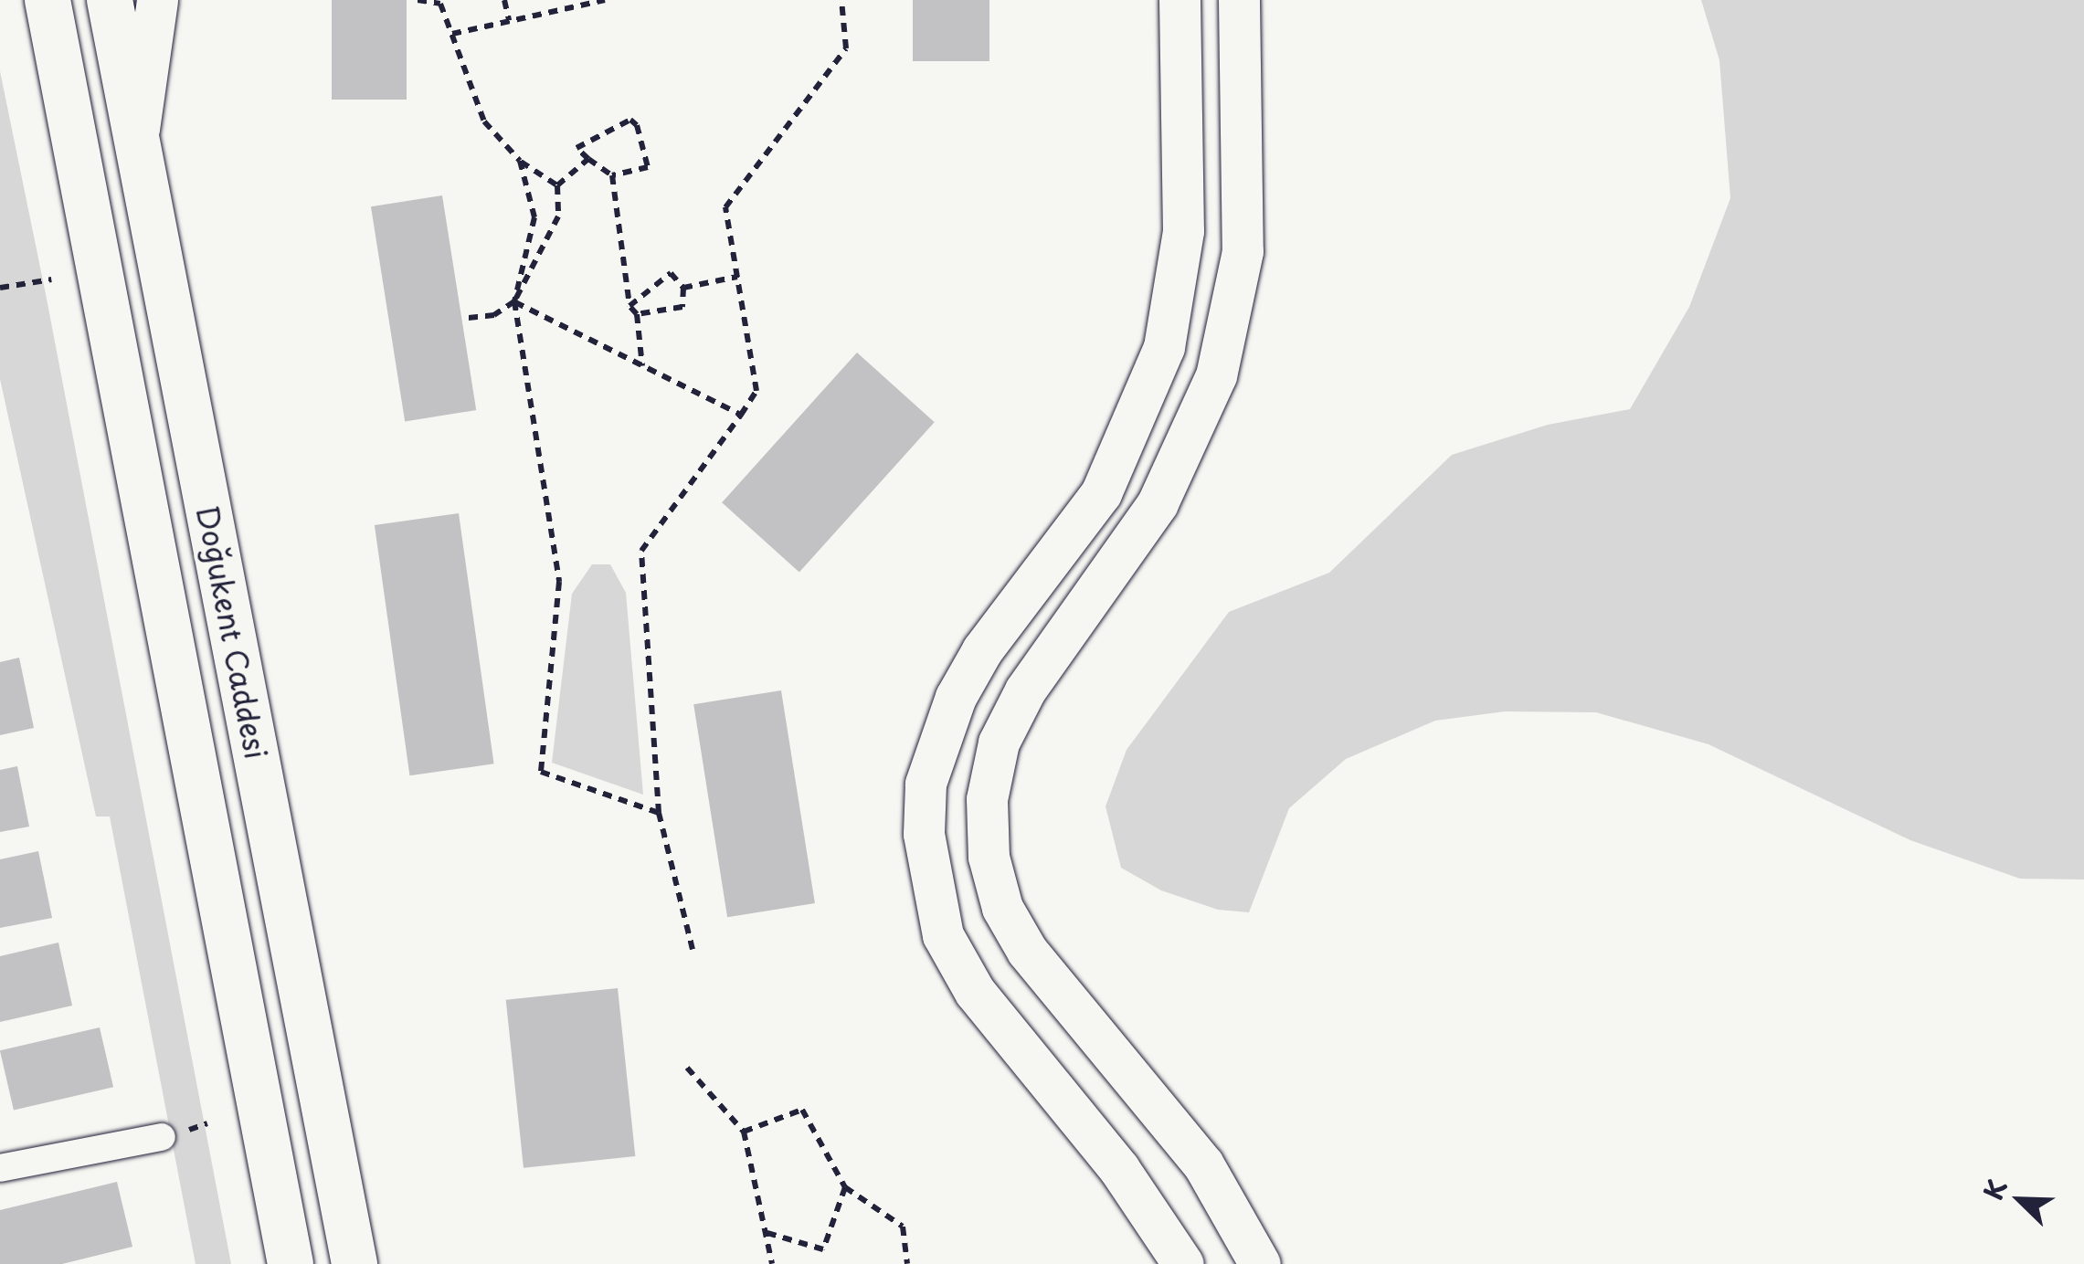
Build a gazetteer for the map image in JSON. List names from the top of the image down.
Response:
{
  "streets": {
    "main road": ["Doğukent Caddesi"]
  },
  "north": "top left"
}
